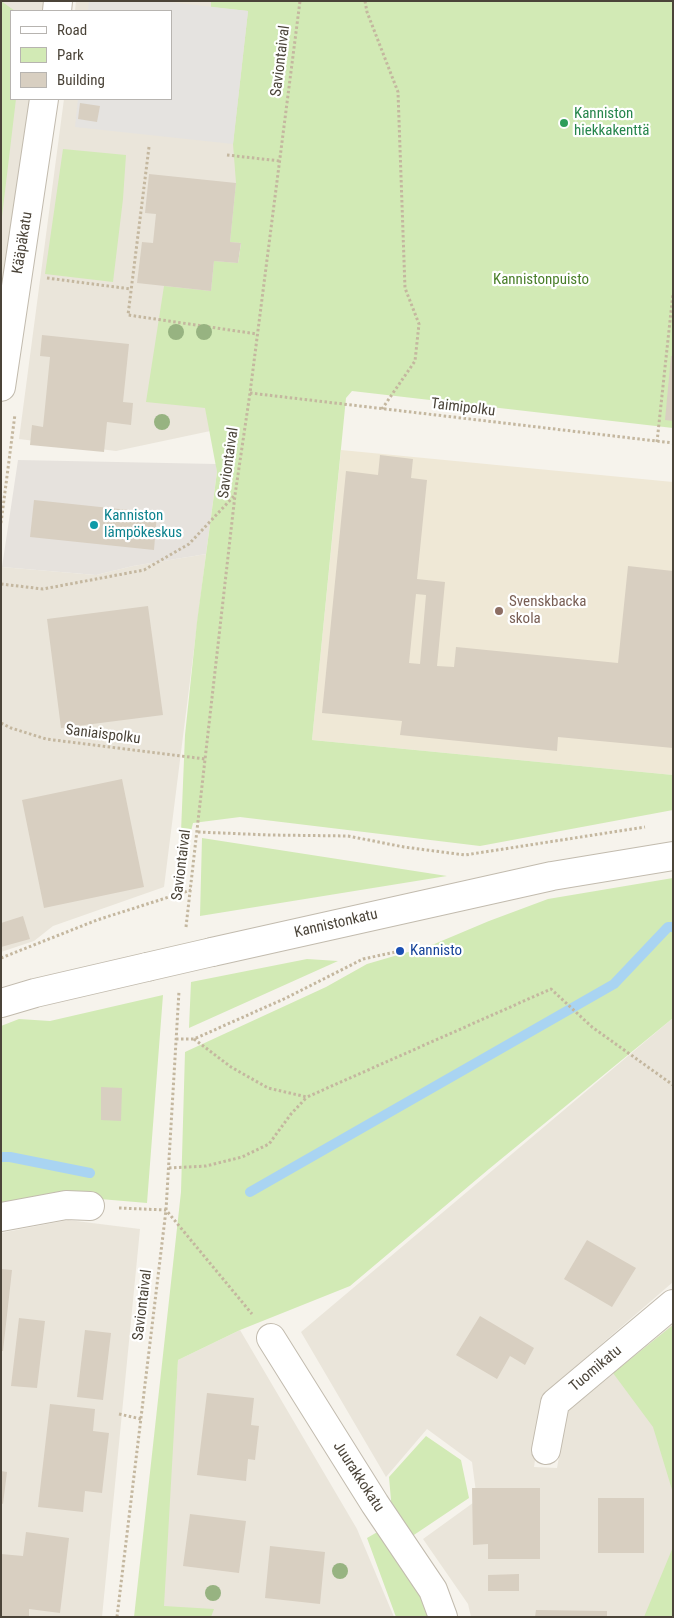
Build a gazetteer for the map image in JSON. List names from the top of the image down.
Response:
{
  "streets": {
    "street": [
      "Kääpäkatu",
      "Kannistonkatu",
      "Tuomikatu",
      "Juurakkokatu"
    ],
    "path": ["Saviontaival", "Taimipolku", "Saniaispolku"]
  },
  "crossings": [
    ["Saviontaival", "Taimipolku"],
    ["Saviontaival", "Saniaispolku"]
  ],
  "parks": ["Kannistonpuisto"],
  "places": [
    "Kanniston hiekkakenttä",
    "Kanniston lämpökeskus",
    "Svenskbacka skola",
    "Kannisto"
  ],
  "legend": ["Road", "Park", "Building"]
}
